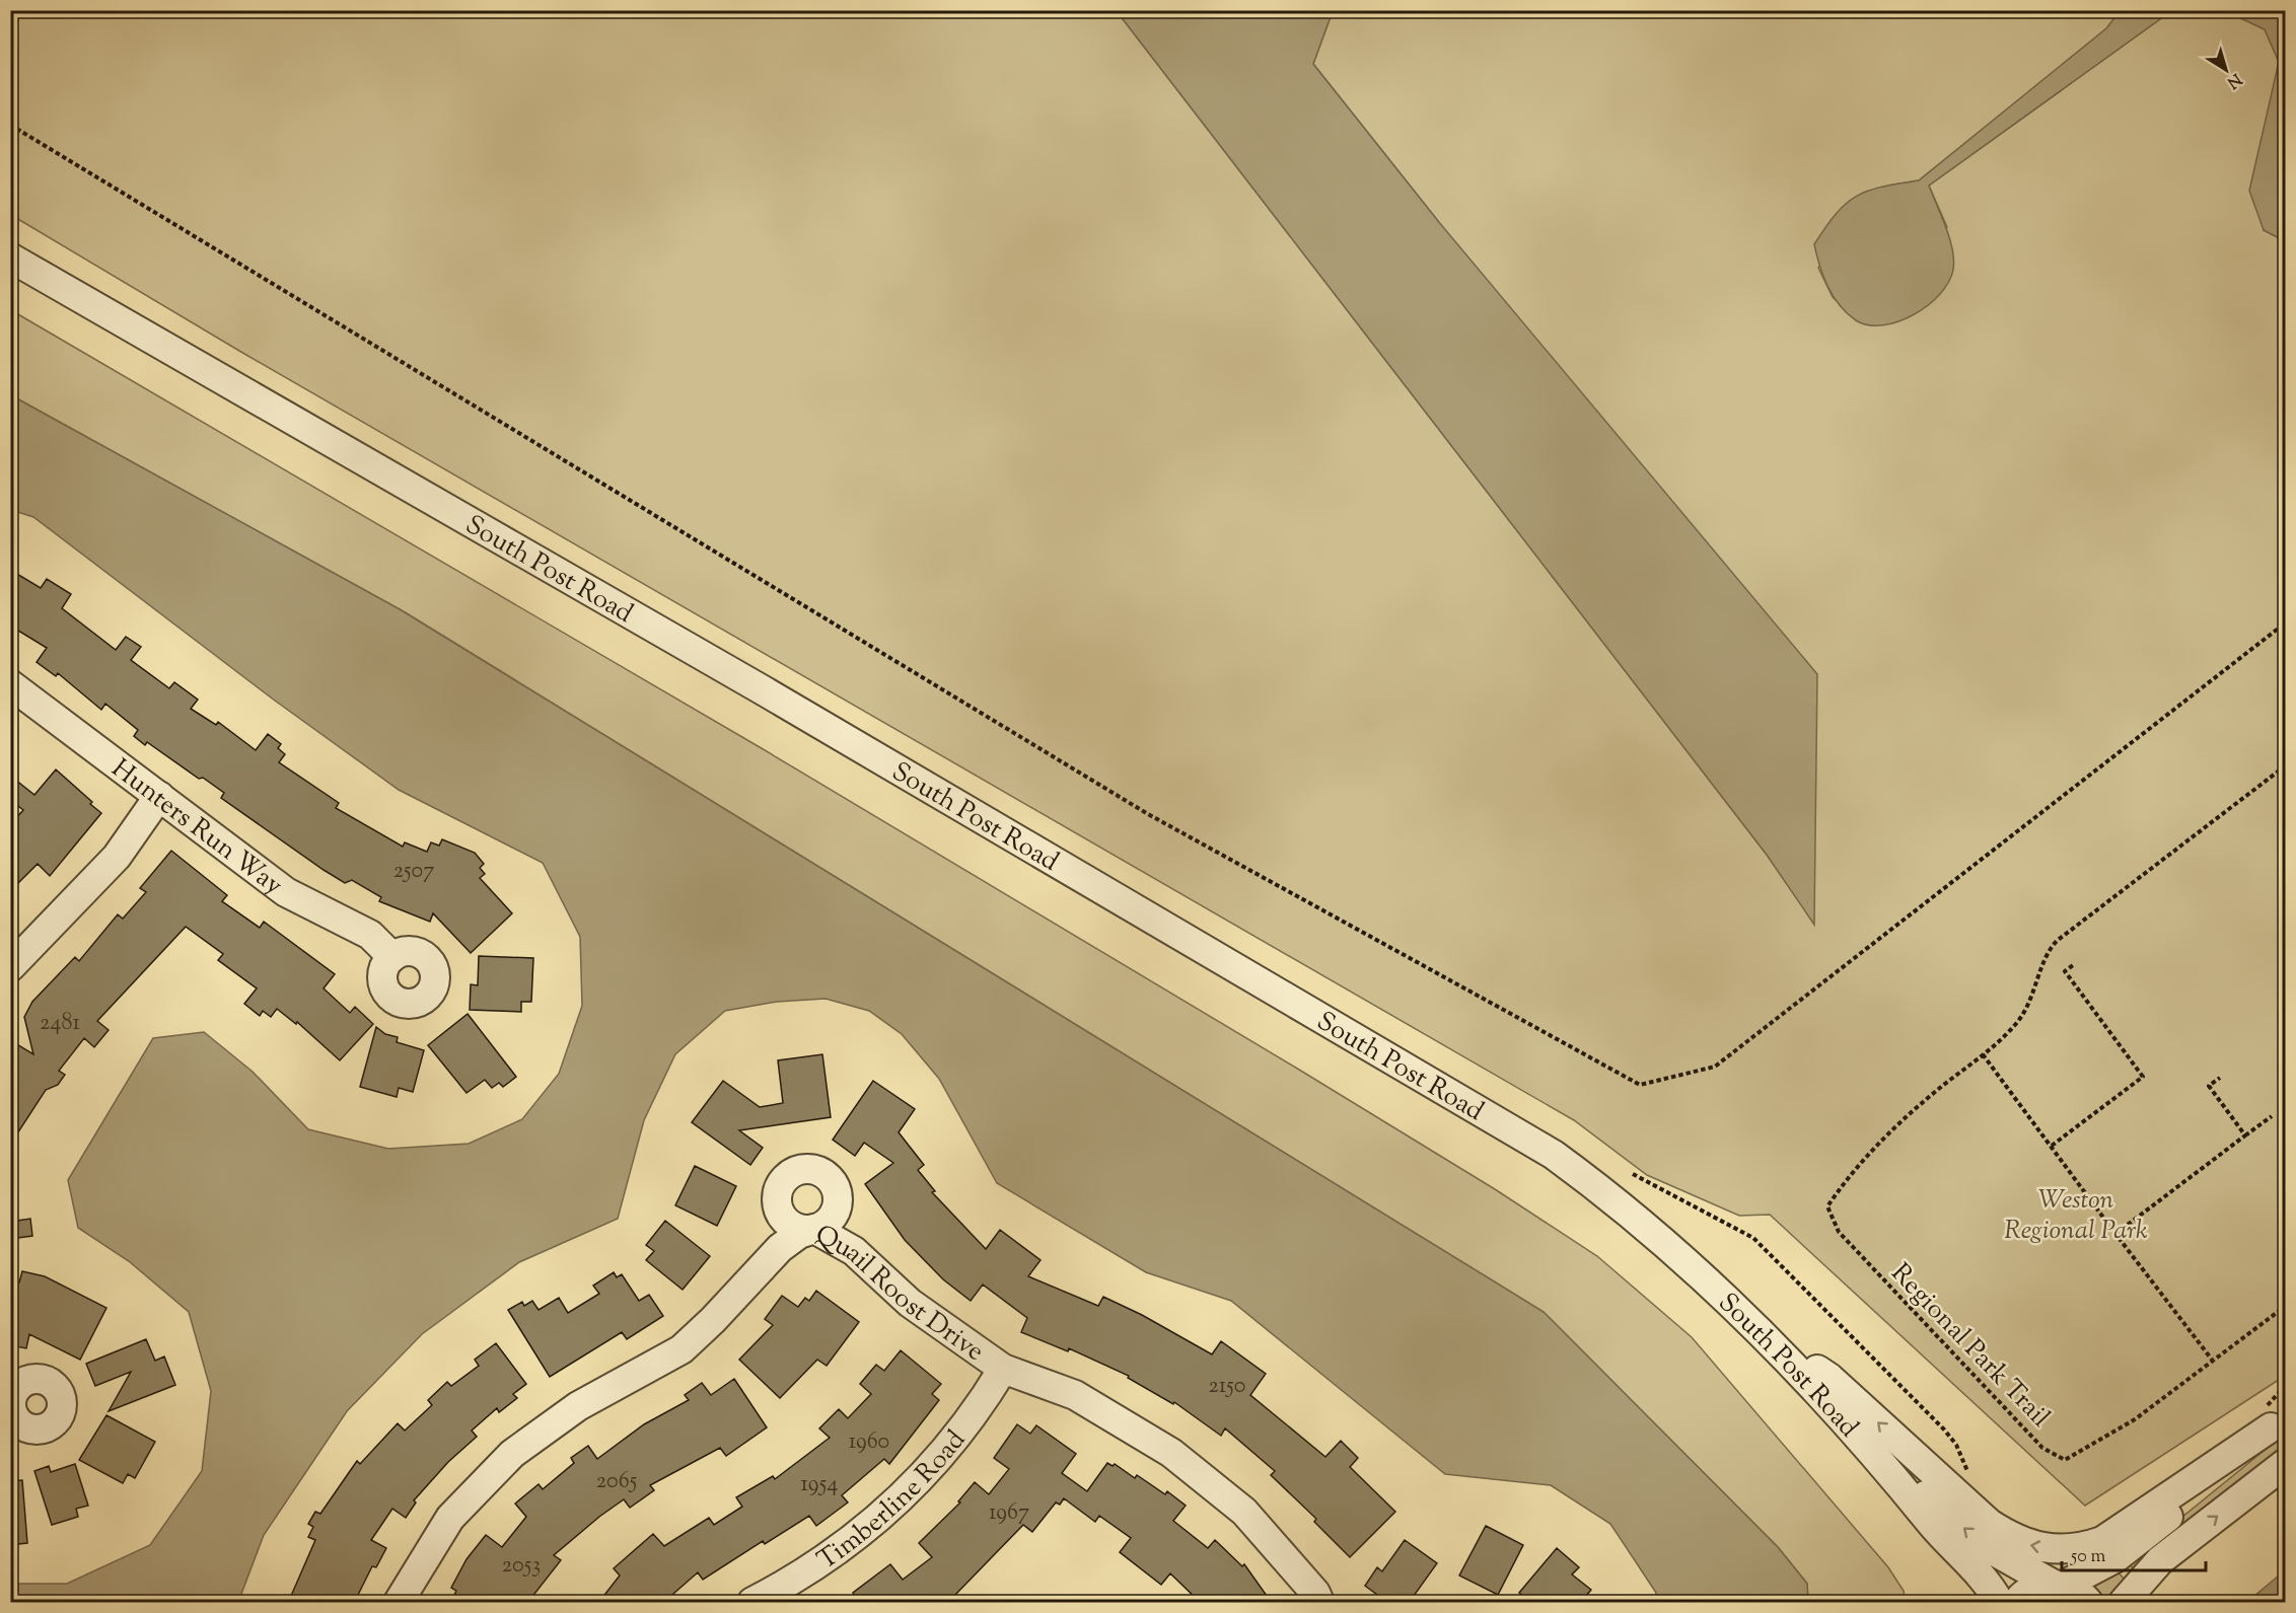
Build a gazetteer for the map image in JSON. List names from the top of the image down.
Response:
{
  "streets": {
    "street": [
      "South Post Road",
      "Hunters Run Way",
      "Quail Roost Drive",
      "Timberline Road"
    ],
    "path": ["Regional Park Trail"]
  },
  "crossings": [
    ["Quail Roost Drive", "Timberline Road"]
  ],
  "parks": ["Weston Regional Park"],
  "house_numbers": [
    "2507",
    "2481",
    "2150",
    "1960",
    "2065",
    "1954",
    "1967",
    "2053"
  ],
  "scale_bar": "50 m",
  "north": "bottom right"
}
